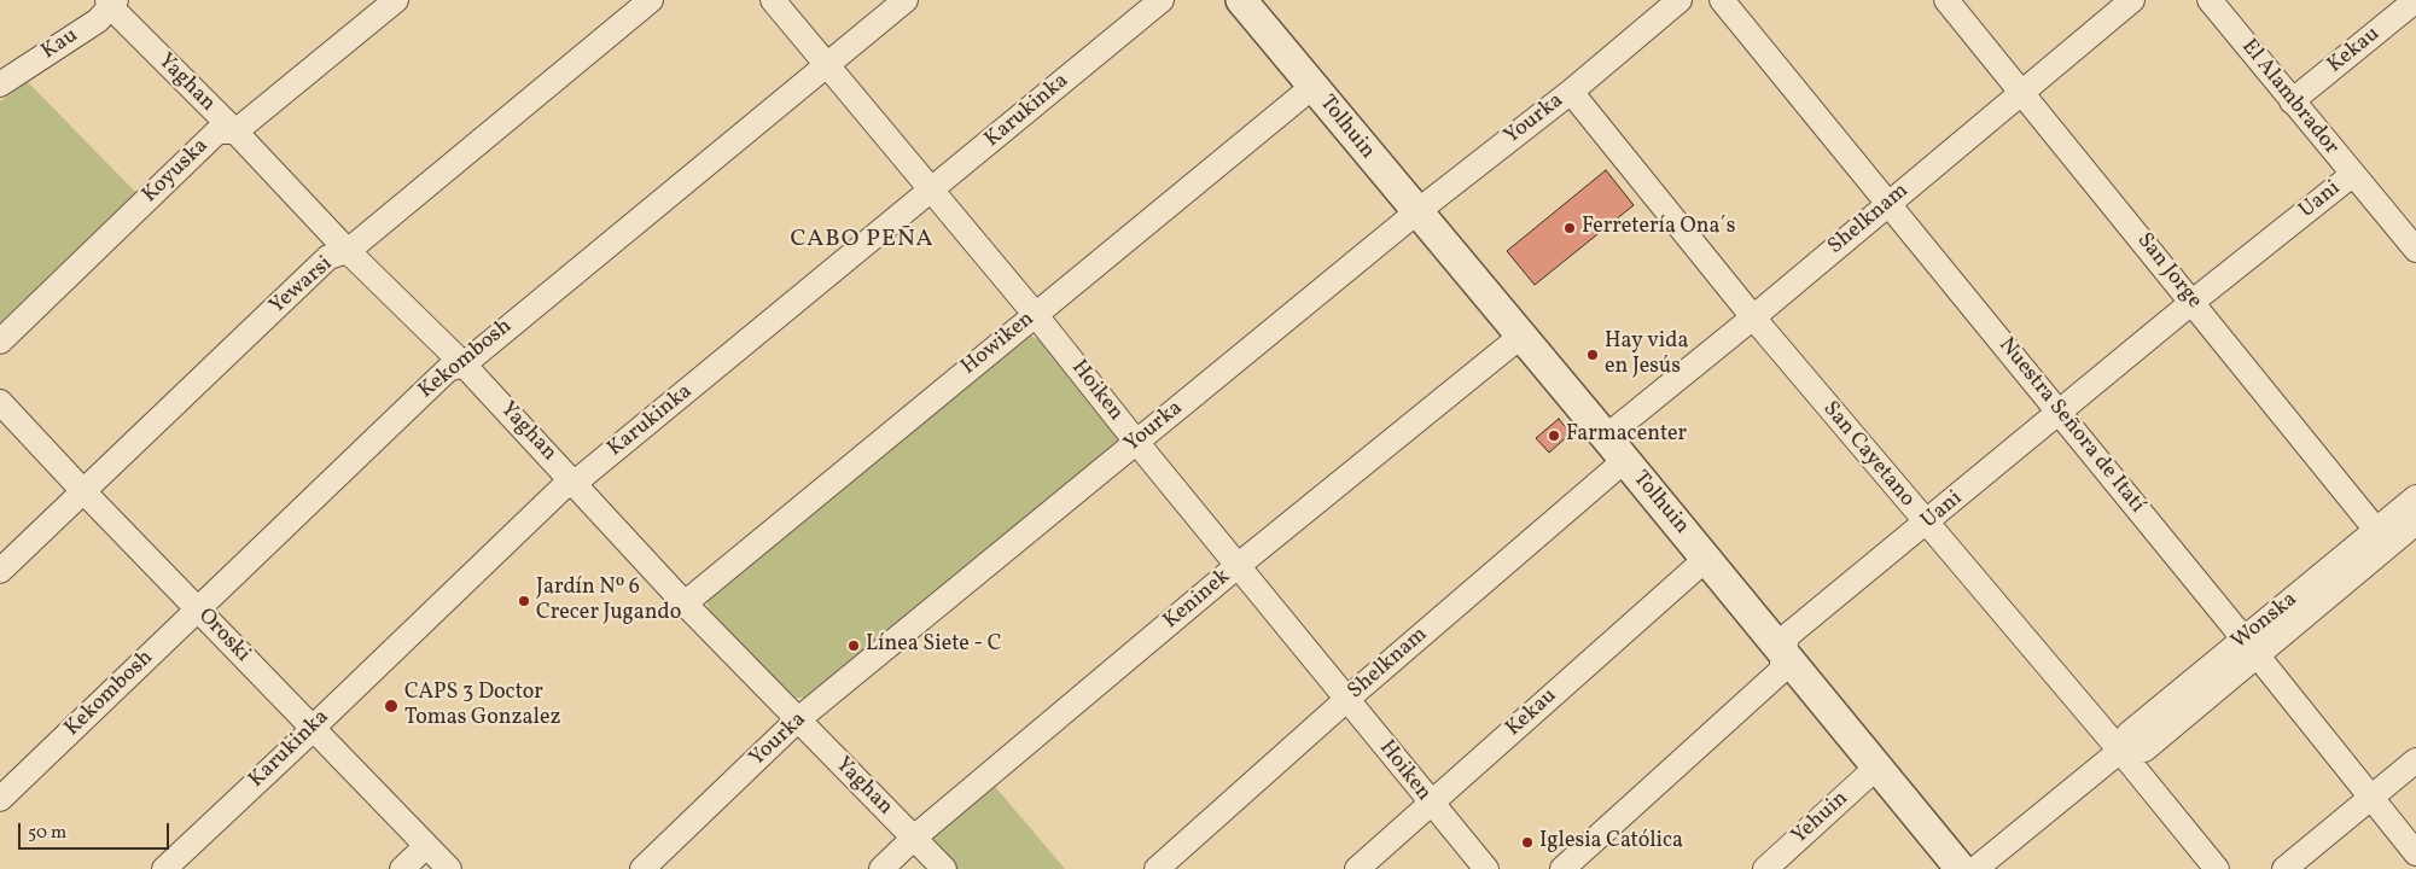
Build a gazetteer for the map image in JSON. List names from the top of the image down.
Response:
{
  "streets": {
    "street": [
      "Kau",
      "Kekau",
      "Yaghan",
      "El Alambrador",
      "Karukinka",
      "Yourka",
      "Tolhuin",
      "Koyuska",
      "Uani",
      "Shelknam",
      "San Jorge",
      "Yewarsi",
      "Howiken",
      "Kekombosh",
      "Hoiken",
      "Nuestra Señora de Itatí",
      "San Cayetano",
      "Keninek",
      "Wonska",
      "Oroski",
      "Yehuin"
    ]
  },
  "crossings": [
    ["Kau", "Yaghan"],
    ["Kekau", "El Alambrador"],
    ["Kekau", "Tolhuin"],
    ["Kekau", "Hoiken"],
    ["Yaghan", "Karukinka"],
    ["Yaghan", "Yourka"],
    ["Yaghan", "Koyuska"],
    ["Yaghan", "Yewarsi"],
    ["Yaghan", "Howiken"],
    ["Yaghan", "Kekombosh"],
    ["Yaghan", "Keninek"],
    ["El Alambrador", "Uani"],
    ["Karukinka", "Hoiken"],
    ["Karukinka", "Oroski"],
    ["Yourka", "Tolhuin"],
    ["Yourka", "Hoiken"],
    ["Yourka", "San Cayetano"],
    ["Tolhuin", "Uani"],
    ["Tolhuin", "Shelknam"],
    ["Tolhuin", "Howiken"],
    ["Tolhuin", "Keninek"],
    ["Tolhuin", "Yehuin"],
    ["Uani", "San Jorge"],
    ["Uani", "Nuestra Señora de Itatí"],
    ["Uani", "San Cayetano"],
    ["Shelknam", "San Jorge"],
    ["Shelknam", "Hoiken"],
    ["Shelknam", "Nuestra Señora de Itatí"],
    ["Shelknam", "San Cayetano"],
    ["San Jorge", "Wonska"],
    ["Yewarsi", "Oroski"],
    ["Howiken", "Hoiken"],
    ["Kekombosh", "Hoiken"],
    ["Kekombosh", "Oroski"],
    ["Hoiken", "Keninek"],
    ["Nuestra Señora de Itatí", "Wonska"],
    ["San Cayetano", "Wonska"]
  ],
  "districts": ["CABO PEÑA"],
  "places": [
    "Ferretería Ona´s",
    "Hay vida en Jesús",
    "Farmacenter",
    "Jardín Nº 6 Crecer Jugando",
    "Línea Siete - C",
    "CAPS 3 Doctor Tomas Gonzalez",
    "Iglesia Católica"
  ],
  "scale_bar": "50 m"
}
